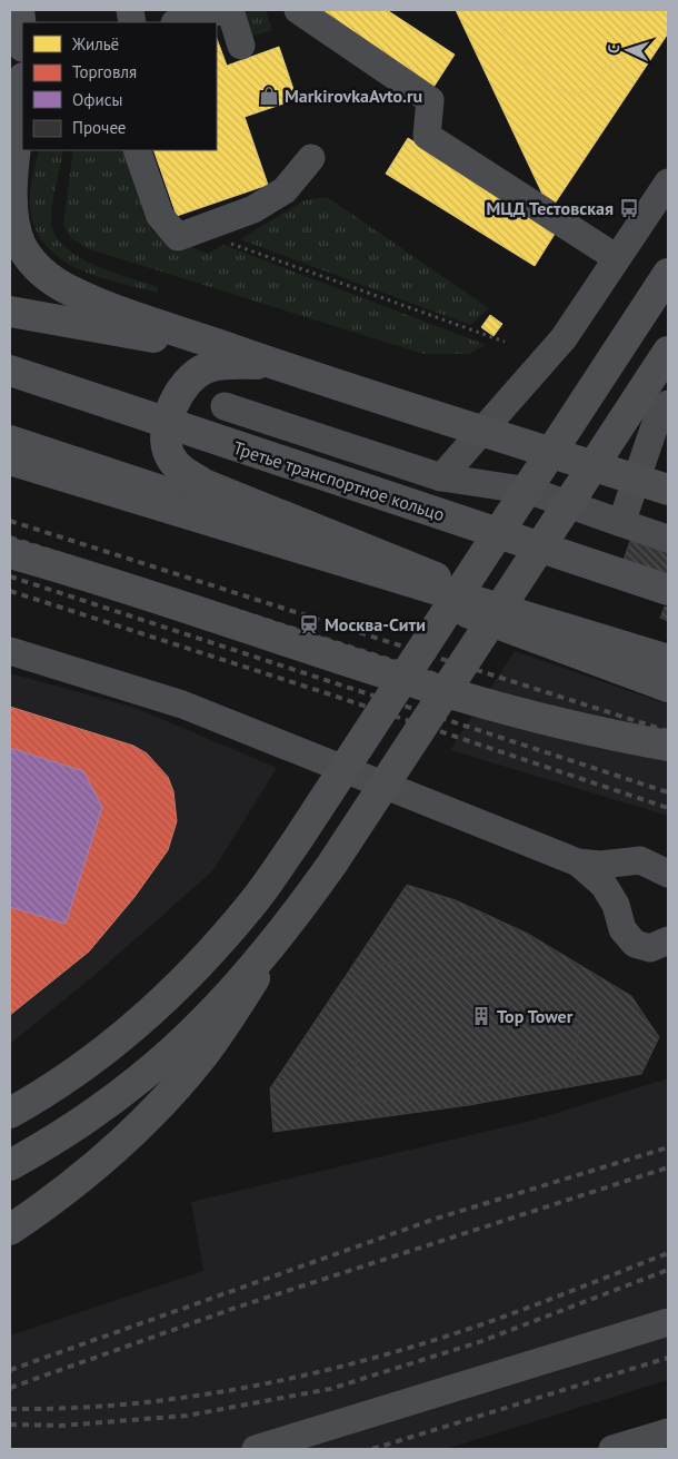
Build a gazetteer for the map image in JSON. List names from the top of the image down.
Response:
{
  "streets": {
    "main road": ["Третье транспортное кольцо"]
  },
  "places": {
    "shop": ["MarkirovkaAvto.ru"],
    "bus stop": ["МЦД Тестовская"],
    "station": ["Москва-Сити"],
    "building": ["Top Tower"]
  },
  "legend": [
    "Жильё",
    "Торговля",
    "Офисы",
    "Прочее"
  ],
  "north": "left"
}
